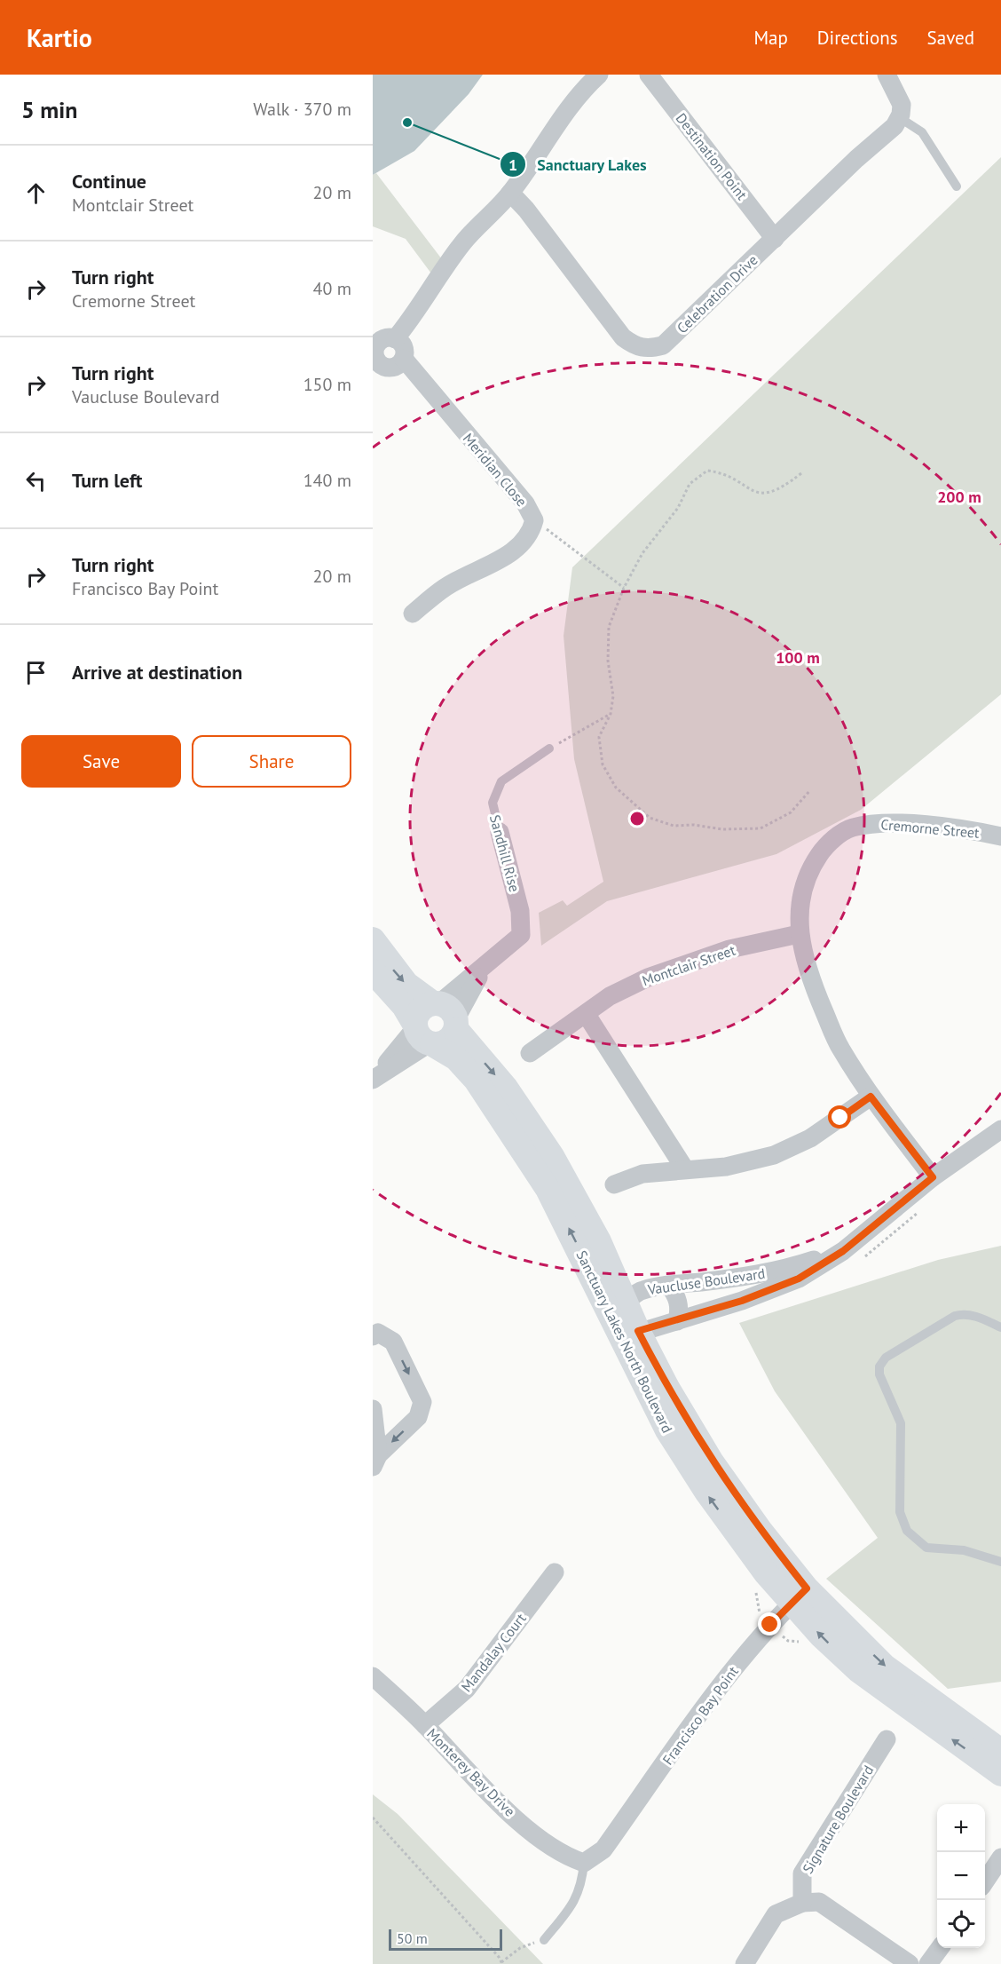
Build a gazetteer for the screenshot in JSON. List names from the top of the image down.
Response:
{
  "streets": {
    "street": [
      "Destination Point",
      "Celebration Drive",
      "Meridian Close",
      "Cremorne Street",
      "Sandhill Rise",
      "Montclair Street",
      "Vaucluse Boulevard",
      "Sanctuary Lakes North Boulevard",
      "Mandalay Court",
      "Francisco Bay Point",
      "Monterey Bay Drive",
      "Signature Boulevard"
    ]
  },
  "crossings": [
    ["Destination Point", "Celebration Drive"],
    ["Cremorne Street", "Montclair Street"],
    ["Cremorne Street", "Vaucluse Boulevard"],
    ["Sandhill Rise", "Sanctuary Lakes North Boulevard"],
    ["Vaucluse Boulevard", "Sanctuary Lakes North Boulevard"],
    ["Sanctuary Lakes North Boulevard", "Francisco Bay Point"],
    ["Mandalay Court", "Monterey Bay Drive"],
    ["Francisco Bay Point", "Monterey Bay Drive"]
  ],
  "places": ["Sanctuary Lakes"],
  "scale_bar": "50 m",
  "page": {
    "header": "Kartio",
    "nav": ["Map", "Directions", "Saved"],
    "heading": ["5 min", "Walk · 370 m"],
    "list": [
      ["Continue", "Montclair Street", "20 m"],
      ["Turn right", "Cremorne Street", "40 m"],
      ["Turn right", "Vaucluse Boulevard", "150 m"],
      ["Turn left", "140 m"],
      ["Turn right", "Francisco Bay Point", "20 m"],
      "Arrive at destination"
    ],
    "buttons": ["Save", "Share"],
    "map_buttons": ["+", "−"],
    "scale": "50 m"
  },
  "rings": ["200 m", "100 m"]
}
